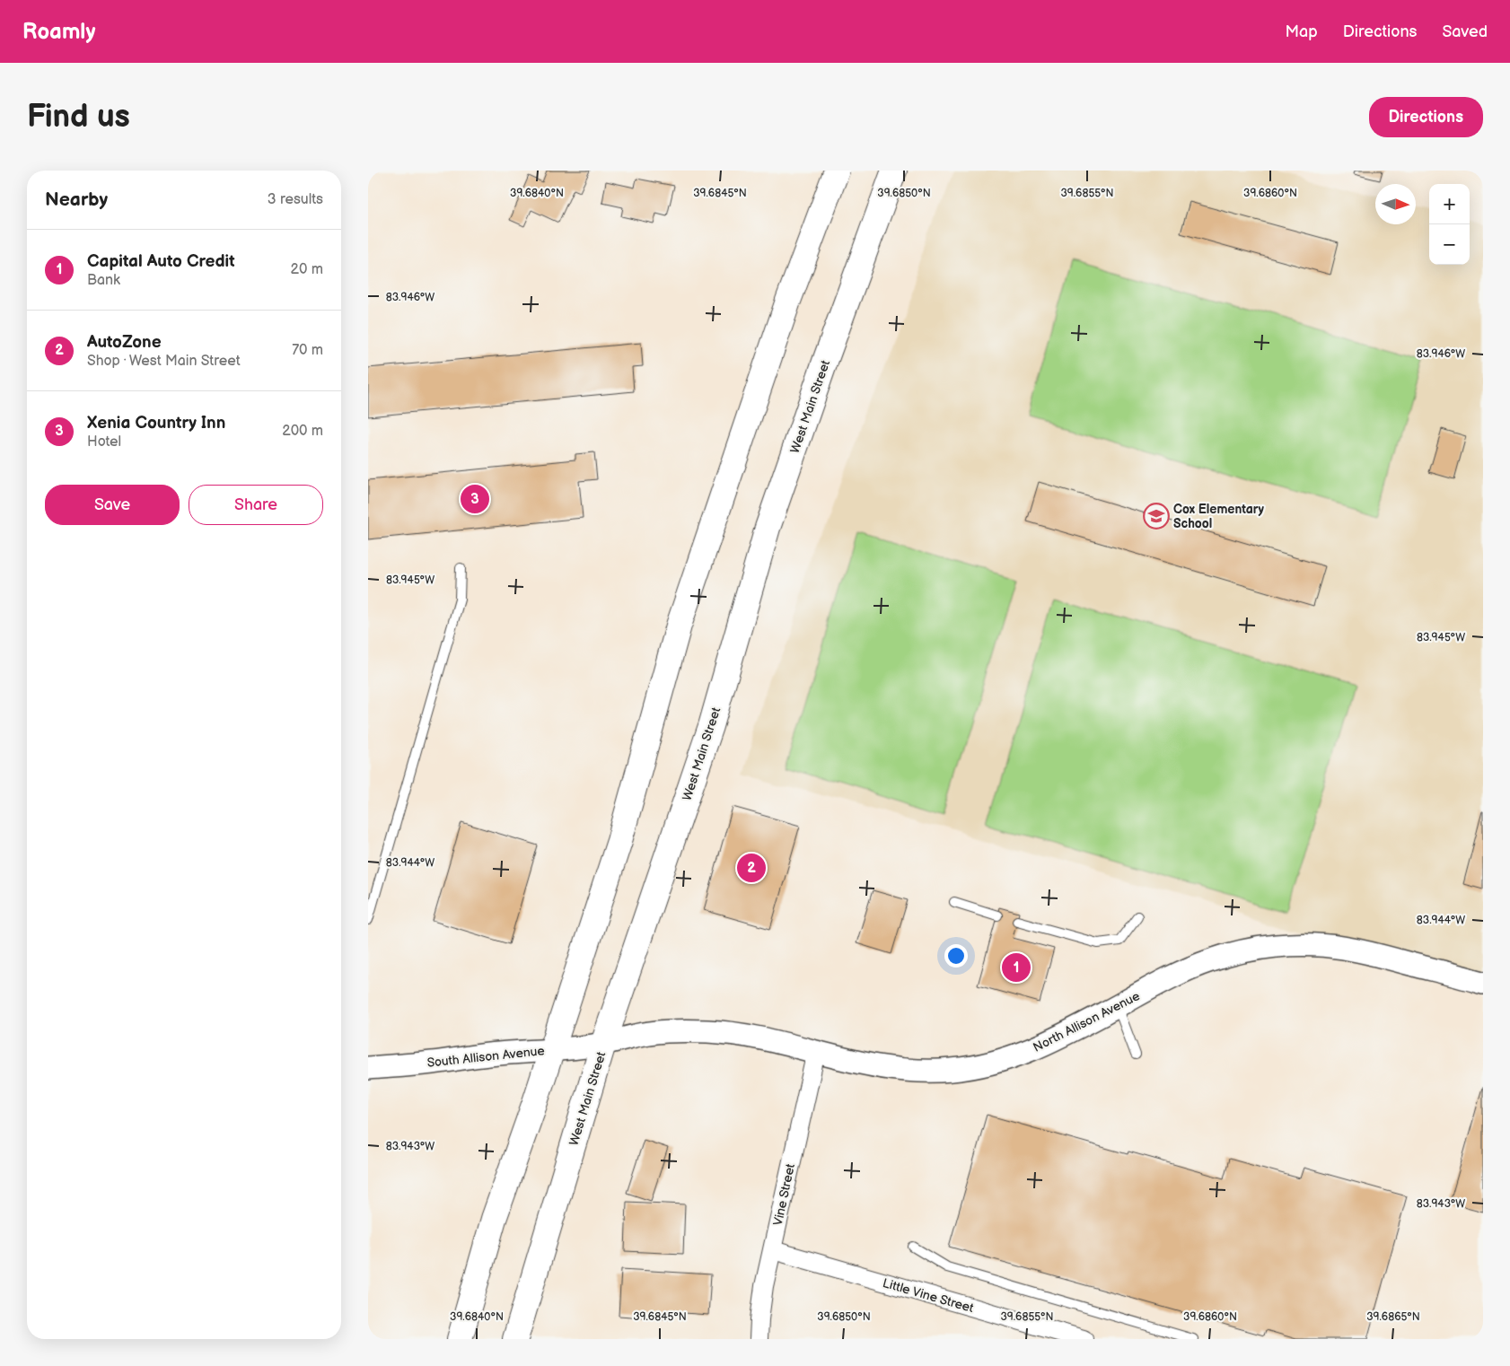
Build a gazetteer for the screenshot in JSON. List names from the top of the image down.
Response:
{
  "streets": {
    "main road": ["West Main Street"],
    "street": [
      "North Allison Avenue",
      "South Allison Avenue",
      "Vine Street",
      "Little Vine Street"
    ]
  },
  "crossings": [
    ["West Main Street", "North Allison Avenue"],
    ["West Main Street", "South Allison Avenue"],
    ["North Allison Avenue", "South Allison Avenue"],
    ["North Allison Avenue", "Vine Street"],
    ["Vine Street", "Little Vine Street"]
  ],
  "places": {
    "school or university": ["Cox Elementary School"]
  },
  "north": "right",
  "page": {
    "header": "Roamly",
    "nav": ["Map", "Directions", "Saved"],
    "buttons": [
      "Directions",
      ["Save", "Share"]
    ],
    "title": "Find us",
    "heading": ["Nearby", "3 results"],
    "map_buttons": ["+", "−"],
    "list": [
      {
        "mark": "1",
        "name": "Capital Auto Credit",
        "note": "Bank",
        "value": "20 m"
      },
      {
        "mark": "2",
        "name": "AutoZone",
        "note": "Shop · West Main Street",
        "value": "70 m"
      },
      {
        "mark": "3",
        "name": "Xenia Country Inn",
        "note": "Hotel",
        "value": "200 m"
      }
    ],
    "pins": ["3", "2", "1"]
  },
  "coordinates": [
    "39.6840°N",
    "39.6845°N",
    "39.6850°N",
    "39.6855°N",
    "39.6860°N",
    "83.946°W",
    "83.945°W",
    "83.944°W",
    "83.943°W",
    "39.6865°N"
  ]
}
